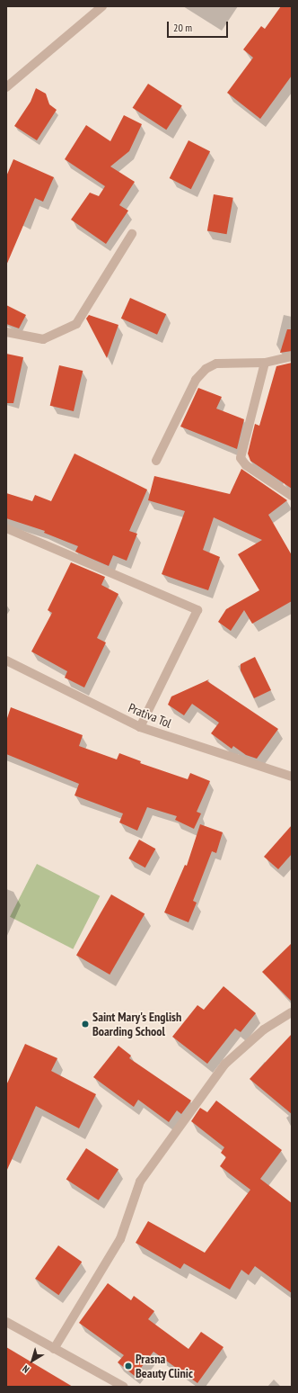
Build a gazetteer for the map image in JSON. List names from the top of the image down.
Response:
{
  "streets": {
    "street": ["Prativa Tol"]
  },
  "places": ["Saint Mary's English Boarding School", "Prasna Beauty Clinic"],
  "scale_bar": "20 m",
  "north": "bottom left"
}
